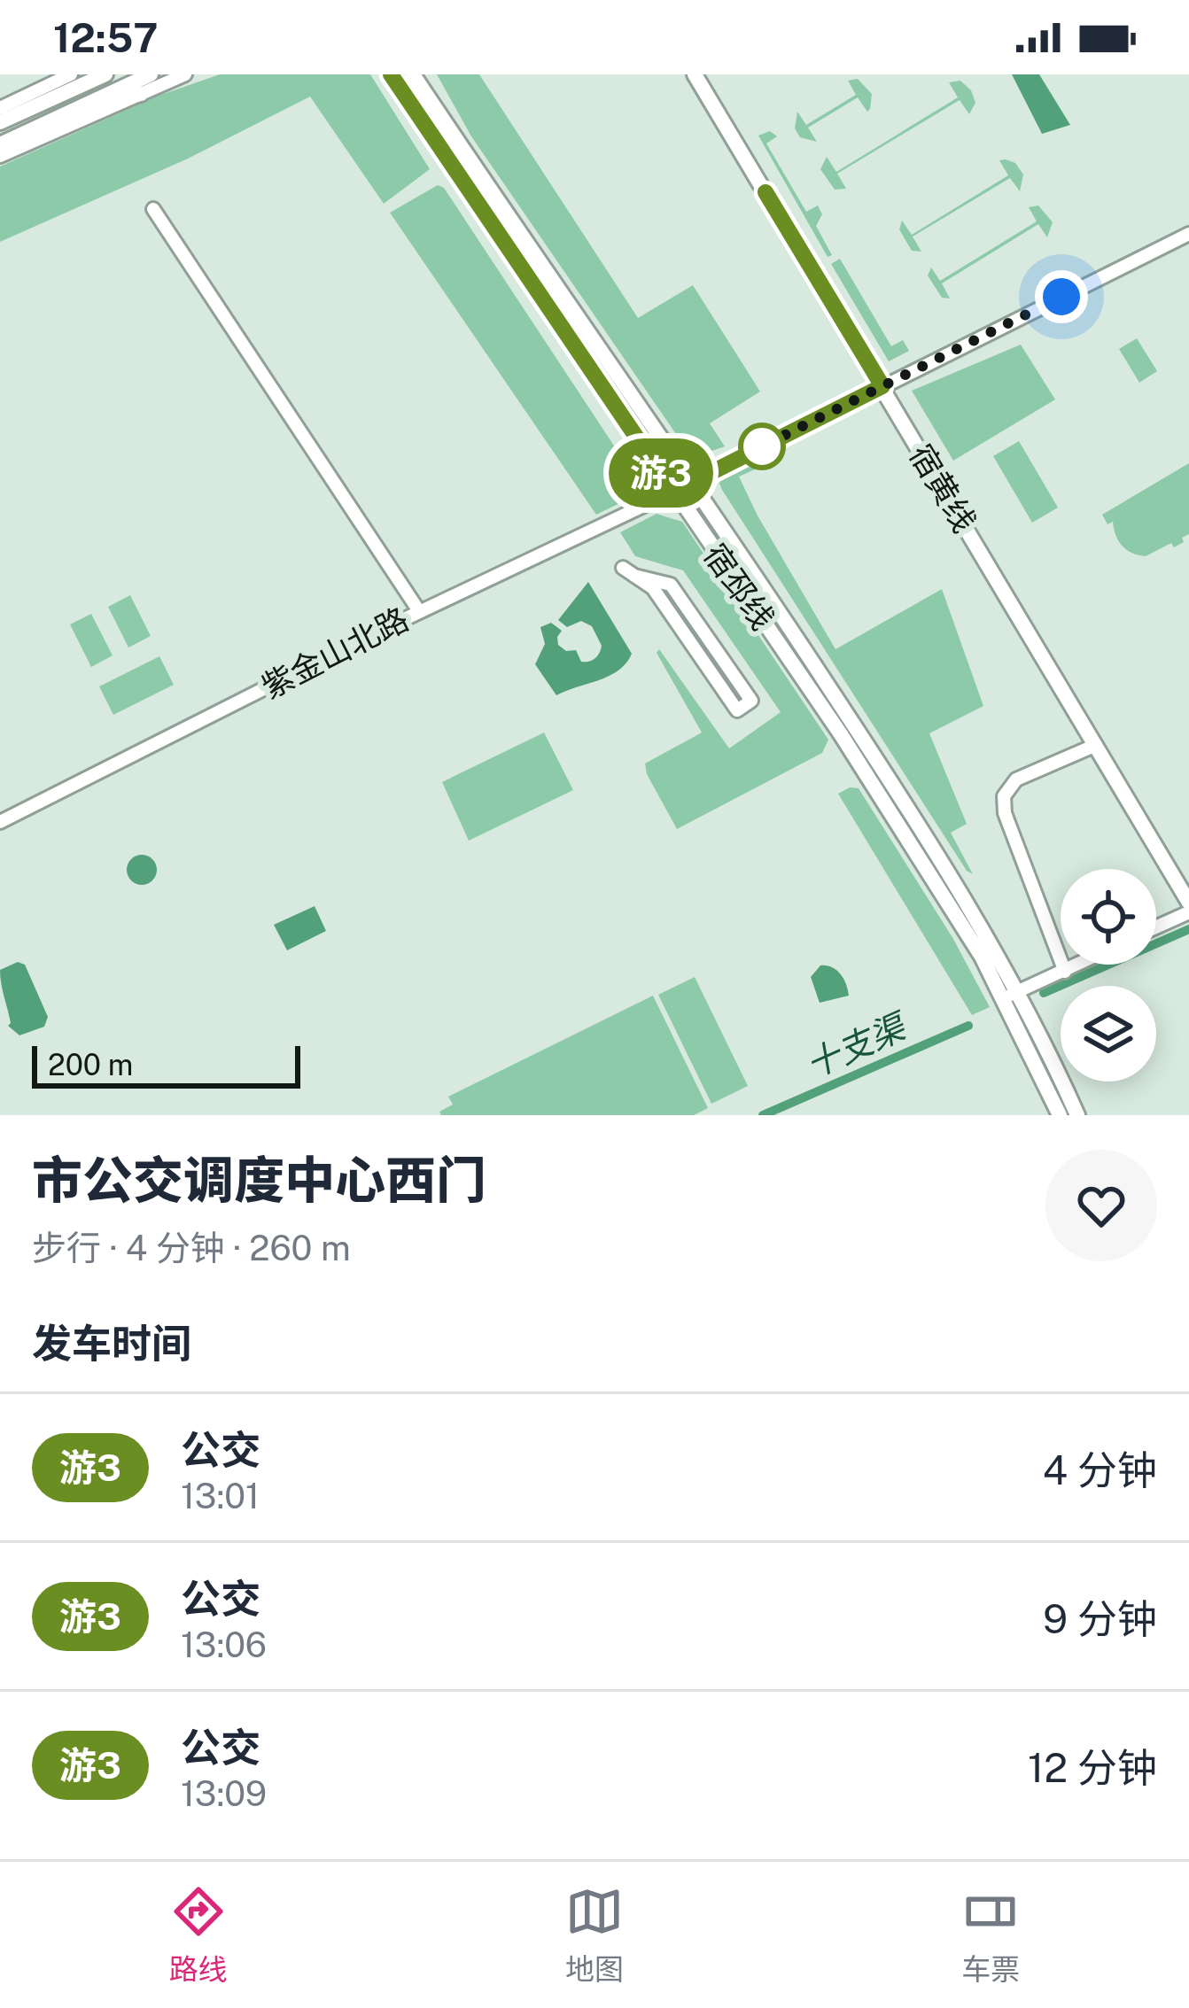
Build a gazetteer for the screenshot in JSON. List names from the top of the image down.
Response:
{
  "streets": {
    "main road": ["宿黄线", "宿邳线"],
    "street": ["紫金山北路"]
  },
  "crossings": [
    ["宿黄线", "紫金山北路"],
    ["宿邳线", "紫金山北路"]
  ],
  "water": ["十支渠"],
  "lines": ["bus line 游3"],
  "scale_bar": "200 m",
  "page": {
    "status": "12:57",
    "on_map": "游3",
    "scale": "200 m",
    "heading": [
      ["市公交调度中心西门", "步行 · 4 分钟 · 260 m"],
      "发车时间"
    ],
    "list": [
      {
        "mark": "游3",
        "name": "公交",
        "note": "13:01",
        "value": "4 分钟"
      },
      {
        "mark": "游3",
        "name": "公交",
        "note": "13:06",
        "value": "9 分钟"
      },
      {
        "mark": "游3",
        "name": "公交",
        "note": "13:09",
        "value": "12 分钟"
      }
    ],
    "tabs": ["路线", "地图", "车票"]
  }
}
